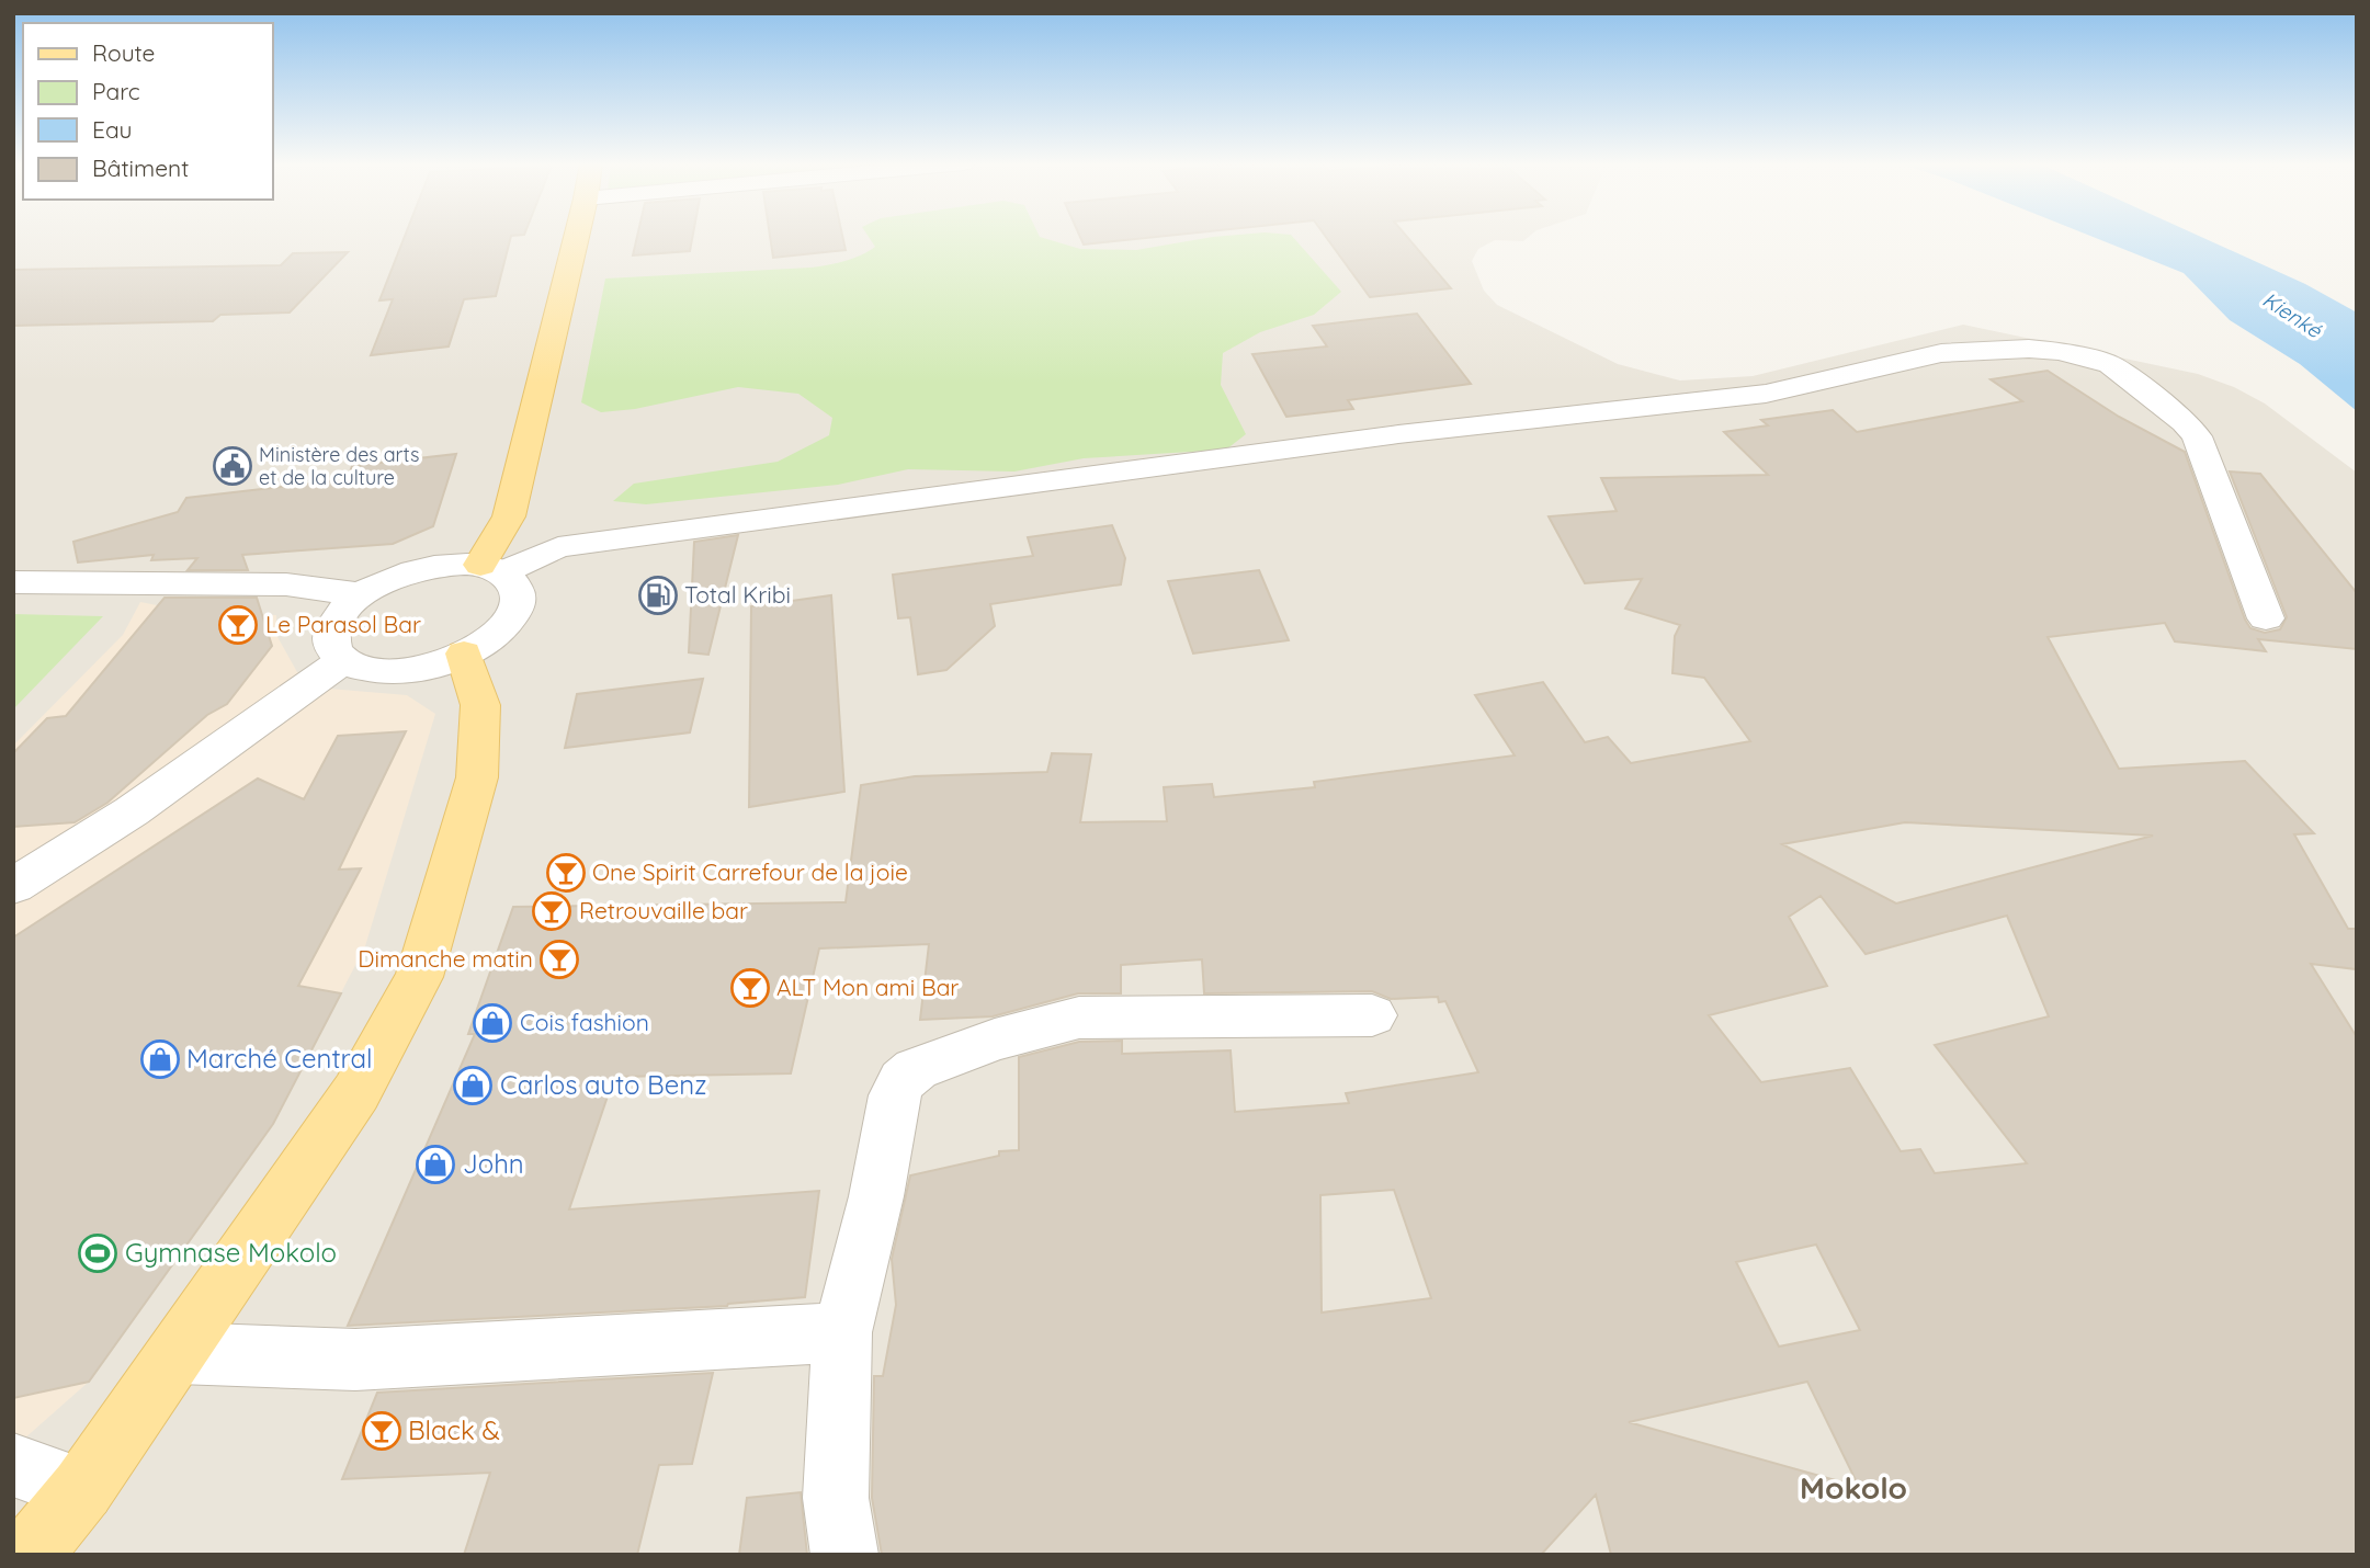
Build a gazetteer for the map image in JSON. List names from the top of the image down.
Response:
{
  "districts": ["Mokolo"],
  "water": ["Kienké"],
  "places": {
    "public building": ["Ministère des arts et de la culture"],
    "fuel station": ["Total Kribi"],
    "bar": [
      "Le Parasol Bar",
      "One Spirit Carrefour de la joie",
      "Retrouvaille bar",
      "Dimanche matin",
      "ALT Mon ami Bar",
      "Black &"
    ],
    "shop": [
      "Cois fashion",
      "Marché Central",
      "Carlos auto Benz",
      "John"
    ],
    "sports": ["Gymnase Mokolo"]
  },
  "legend": [
    "Route",
    "Parc",
    "Eau",
    "Bâtiment"
  ]
}
